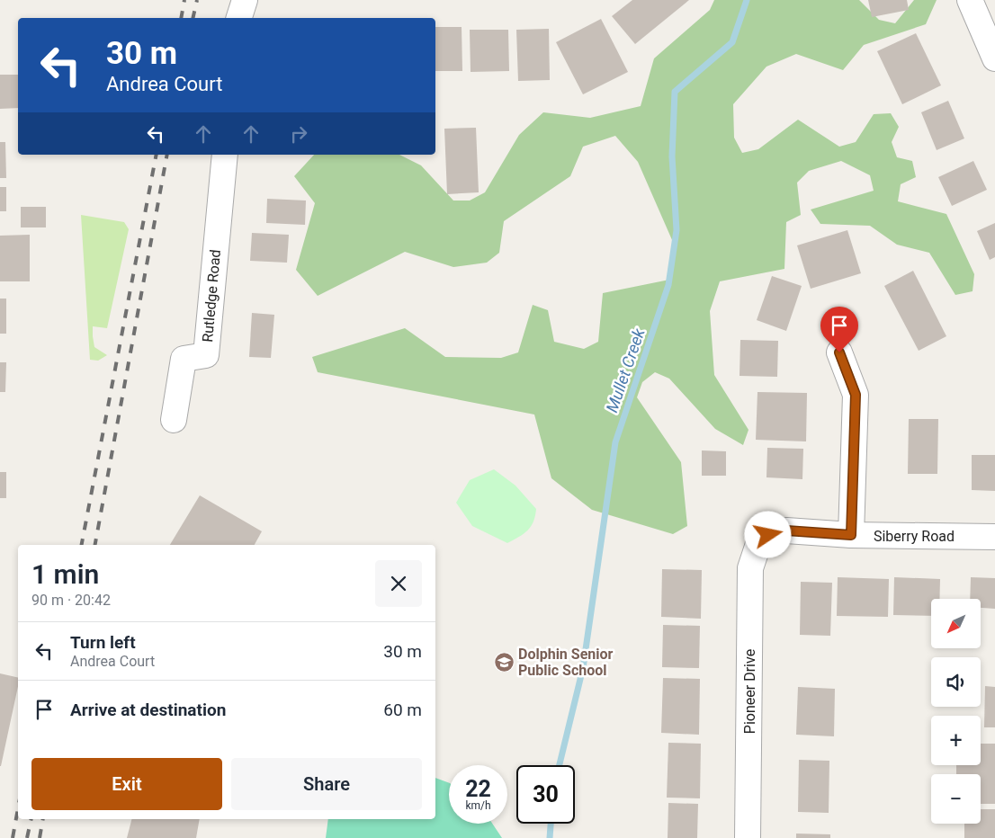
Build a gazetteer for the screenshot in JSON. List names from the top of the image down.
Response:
{
  "streets": {
    "street": ["Rutledge Road", "Siberry Road", "Pioneer Drive"]
  },
  "crossings": [
    ["Siberry Road", "Pioneer Drive"]
  ],
  "water": ["Mullet Creek"],
  "places": {
    "school or university": ["Dolphin Senior Public School"]
  },
  "north": "bottom left",
  "page": {
    "turn": ["30 m", "Andrea Court"],
    "heading": ["1 min", "90 m · 20:42"],
    "map_buttons": ["+", "−"],
    "list": [
      {
        "name": "Turn left",
        "note": "Andrea Court",
        "value": "30 m"
      },
      {
        "name": "Arrive at destination",
        "value": "60 m"
      }
    ],
    "buttons": ["Exit", "Share"],
    "speed": "22 km/h",
    "limit": "30"
  }
}
